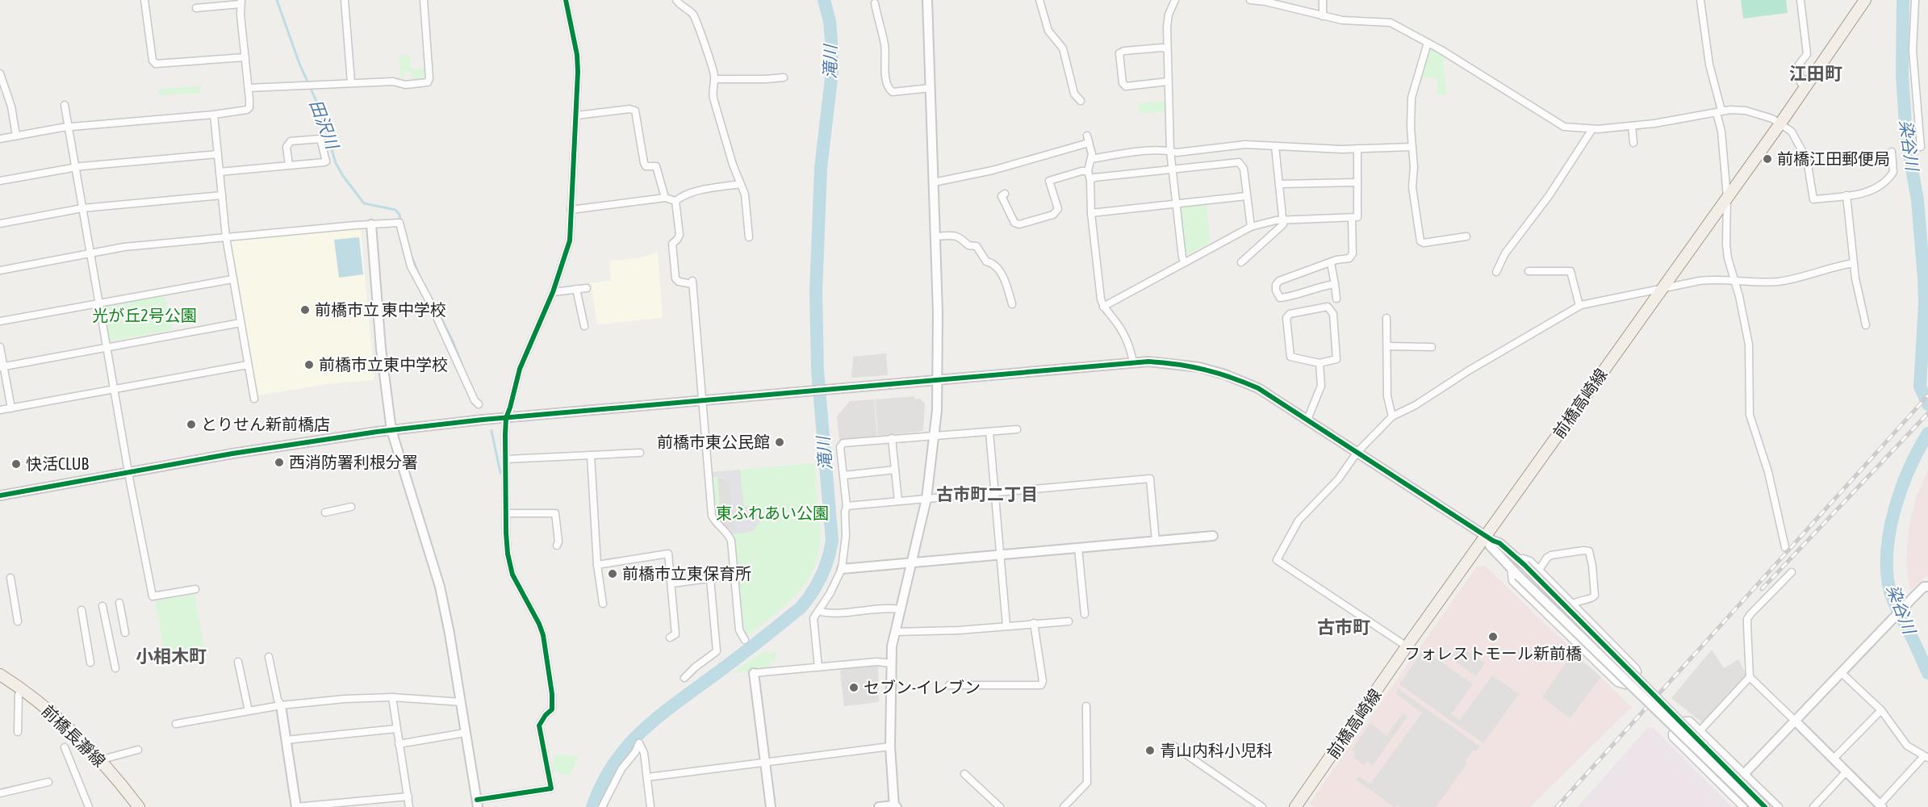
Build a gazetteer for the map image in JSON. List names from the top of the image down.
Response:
{
  "streets": {
    "main road": ["前橋高崎線", "前橋長瀞線"]
  },
  "districts": [
    "江田町",
    "古市町二丁目",
    "古市町",
    "小相木町"
  ],
  "water": ["滝川", "田沢川", "染谷川"],
  "parks": ["光が丘2号公園", "東ふれあい公園"],
  "places": [
    "前橋江田郵便局",
    "前橋市立 東中学校",
    "前橋市立東中学校",
    "とりせん新前橋店",
    "前橋市東公民館",
    "西消防署利根分署",
    "快活CLUB",
    "前橋市立東保育所",
    "フォレストモール新前橋",
    "セブン-イレブン",
    "青山内科小児科"
  ]
}
